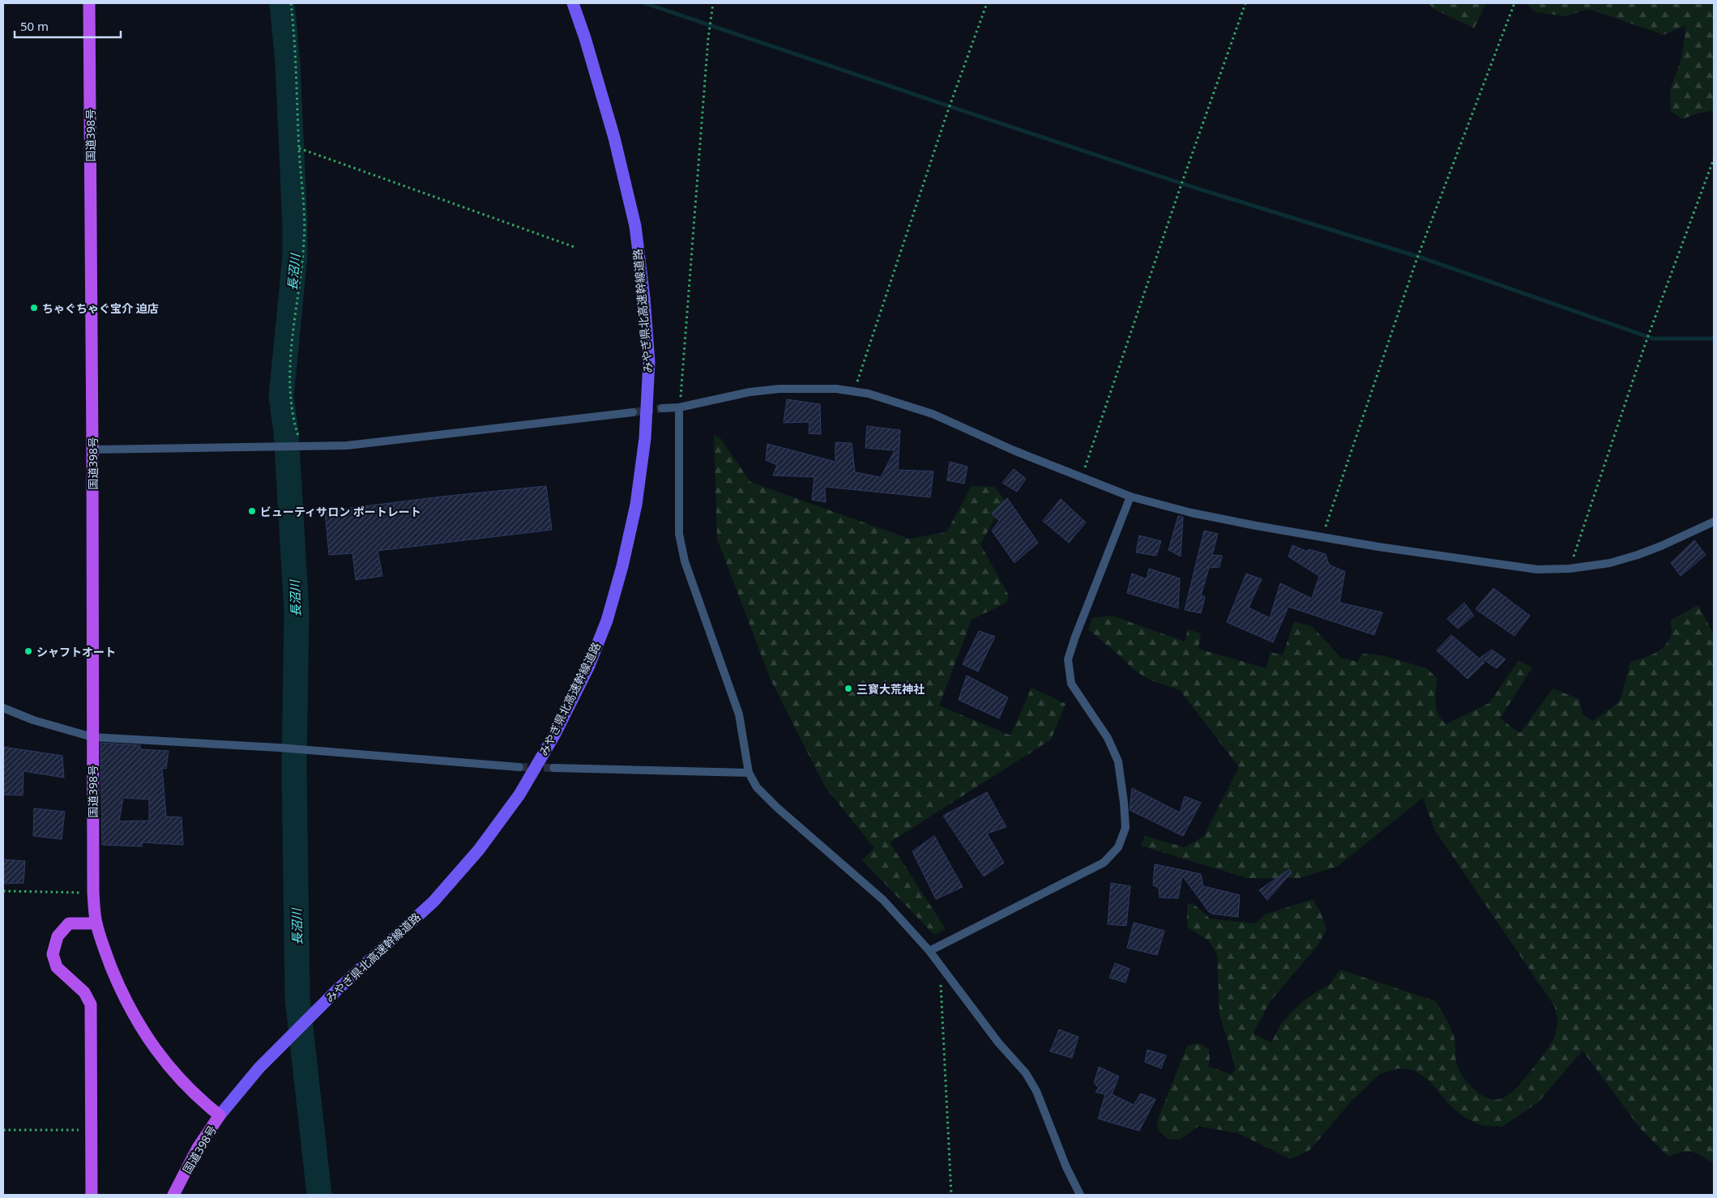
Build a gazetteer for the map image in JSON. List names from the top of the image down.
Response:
{
  "streets": {
    "highway": ["国道398号"],
    "main road": ["みやぎ県北高速幹線道路"]
  },
  "crossings": [
    ["国道398号", "みやぎ県北高速幹線道路"]
  ],
  "water": ["長沼川"],
  "places": [
    "ちゃぐちゃぐ宝介 迫店",
    "ビューティサロン ポートレート",
    "シャフトオート",
    "三寳大荒神社"
  ],
  "scale_bar": "50 m"
}
